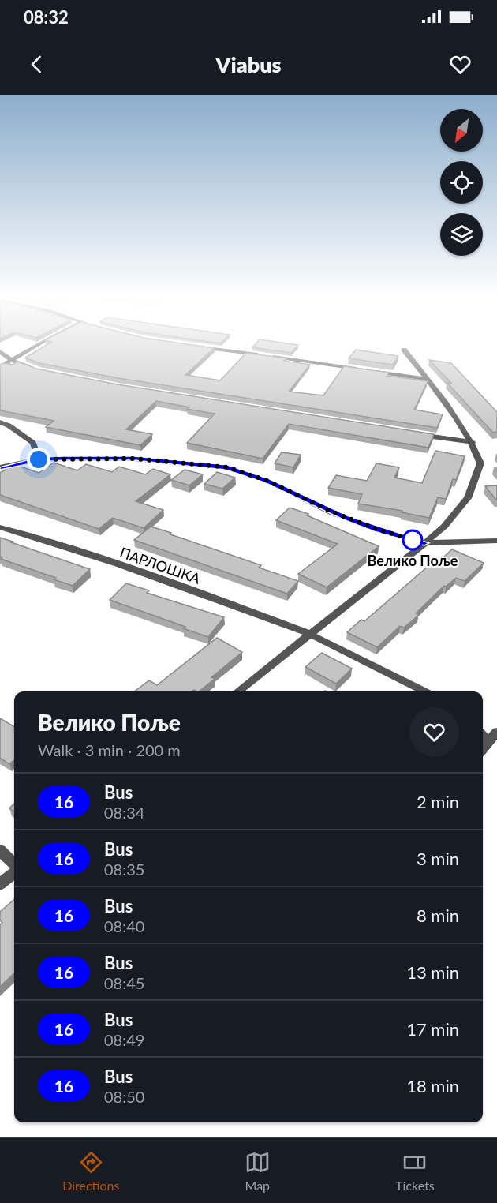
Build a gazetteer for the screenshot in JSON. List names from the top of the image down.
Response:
{
  "streets": {
    "street": ["ПАРЛОШКА"]
  },
  "places": ["Велико Поље"],
  "lines": ["bus line 16"],
  "north": "bottom left",
  "page": {
    "status": "08:32",
    "header": "Viabus",
    "heading": ["Велико Поље", "Walk · 3 min · 200 m"],
    "list": [
      {
        "mark": "16",
        "name": "Bus",
        "note": "08:34",
        "value": "2 min"
      },
      {
        "mark": "16",
        "name": "Bus",
        "note": "08:35",
        "value": "3 min"
      },
      {
        "mark": "16",
        "name": "Bus",
        "note": "08:40",
        "value": "8 min"
      },
      {
        "mark": "16",
        "name": "Bus",
        "note": "08:45",
        "value": "13 min"
      },
      {
        "mark": "16",
        "name": "Bus",
        "note": "08:49",
        "value": "17 min"
      },
      {
        "mark": "16",
        "name": "Bus",
        "note": "08:50",
        "value": "18 min"
      }
    ],
    "tabs": ["Directions", "Map", "Tickets"]
  }
}
